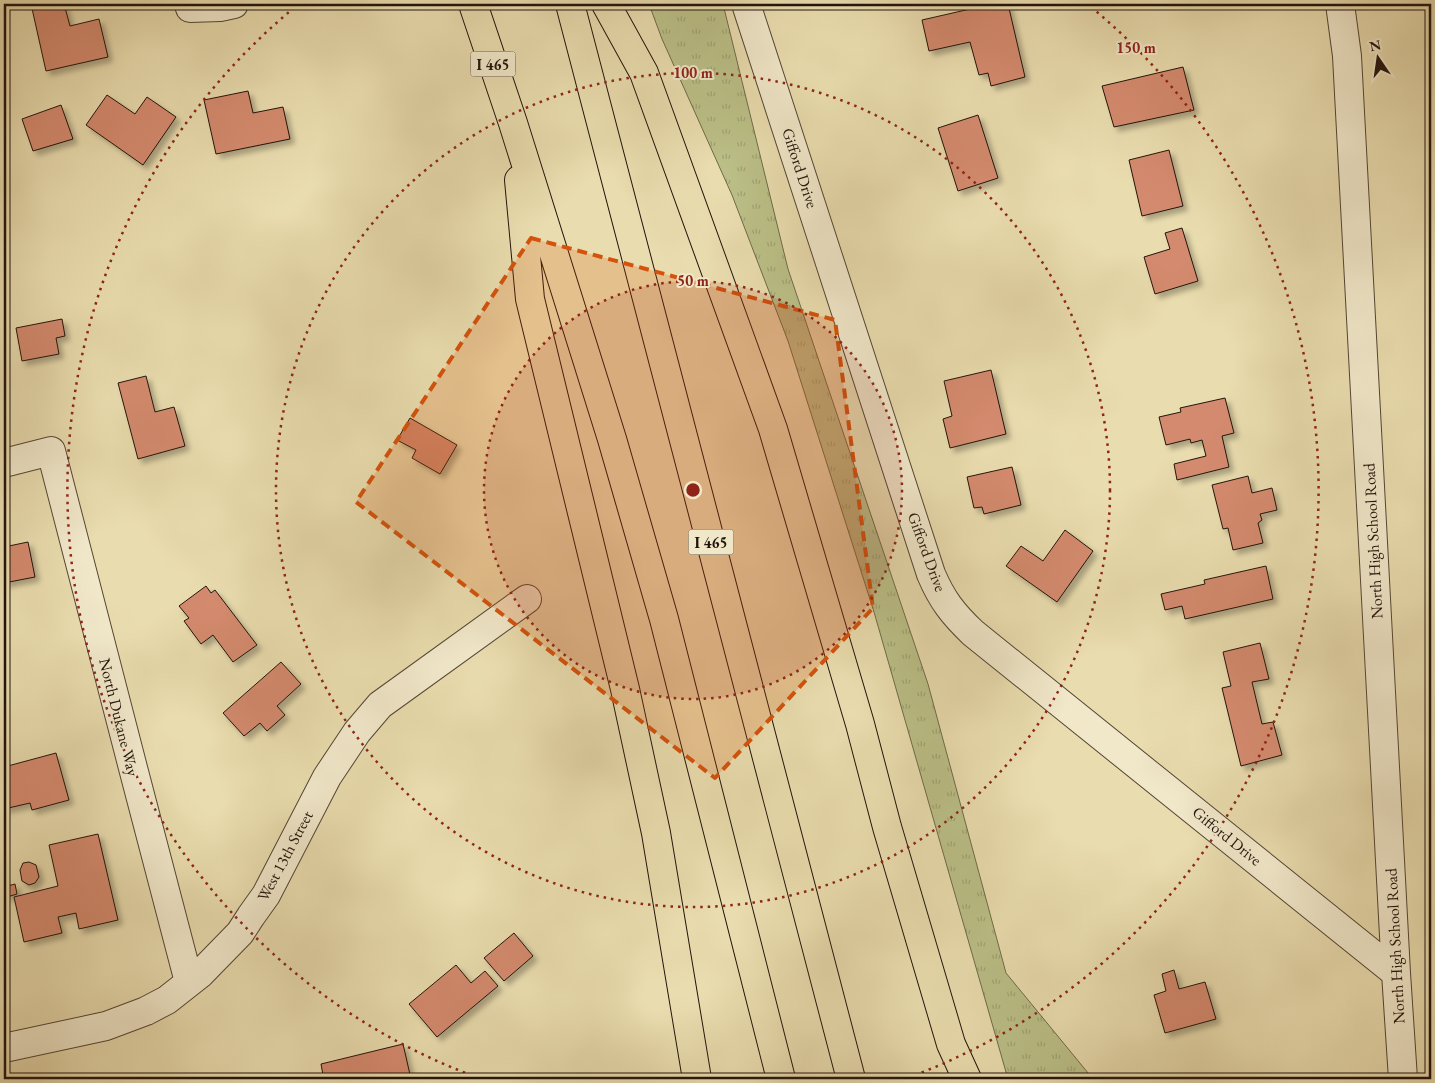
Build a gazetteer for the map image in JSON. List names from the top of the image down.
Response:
{
  "streets": {
    "highway": ["I 465"],
    "street": [
      "Gifford Drive",
      "North High School Road",
      "North Dukane Way",
      "West 13th Street"
    ]
  },
  "crossings": [
    ["Gifford Drive", "North High School Road"],
    ["North Dukane Way", "West 13th Street"]
  ],
  "north": "top",
  "rings": ["150 m", "100 m", "50 m"]
}
